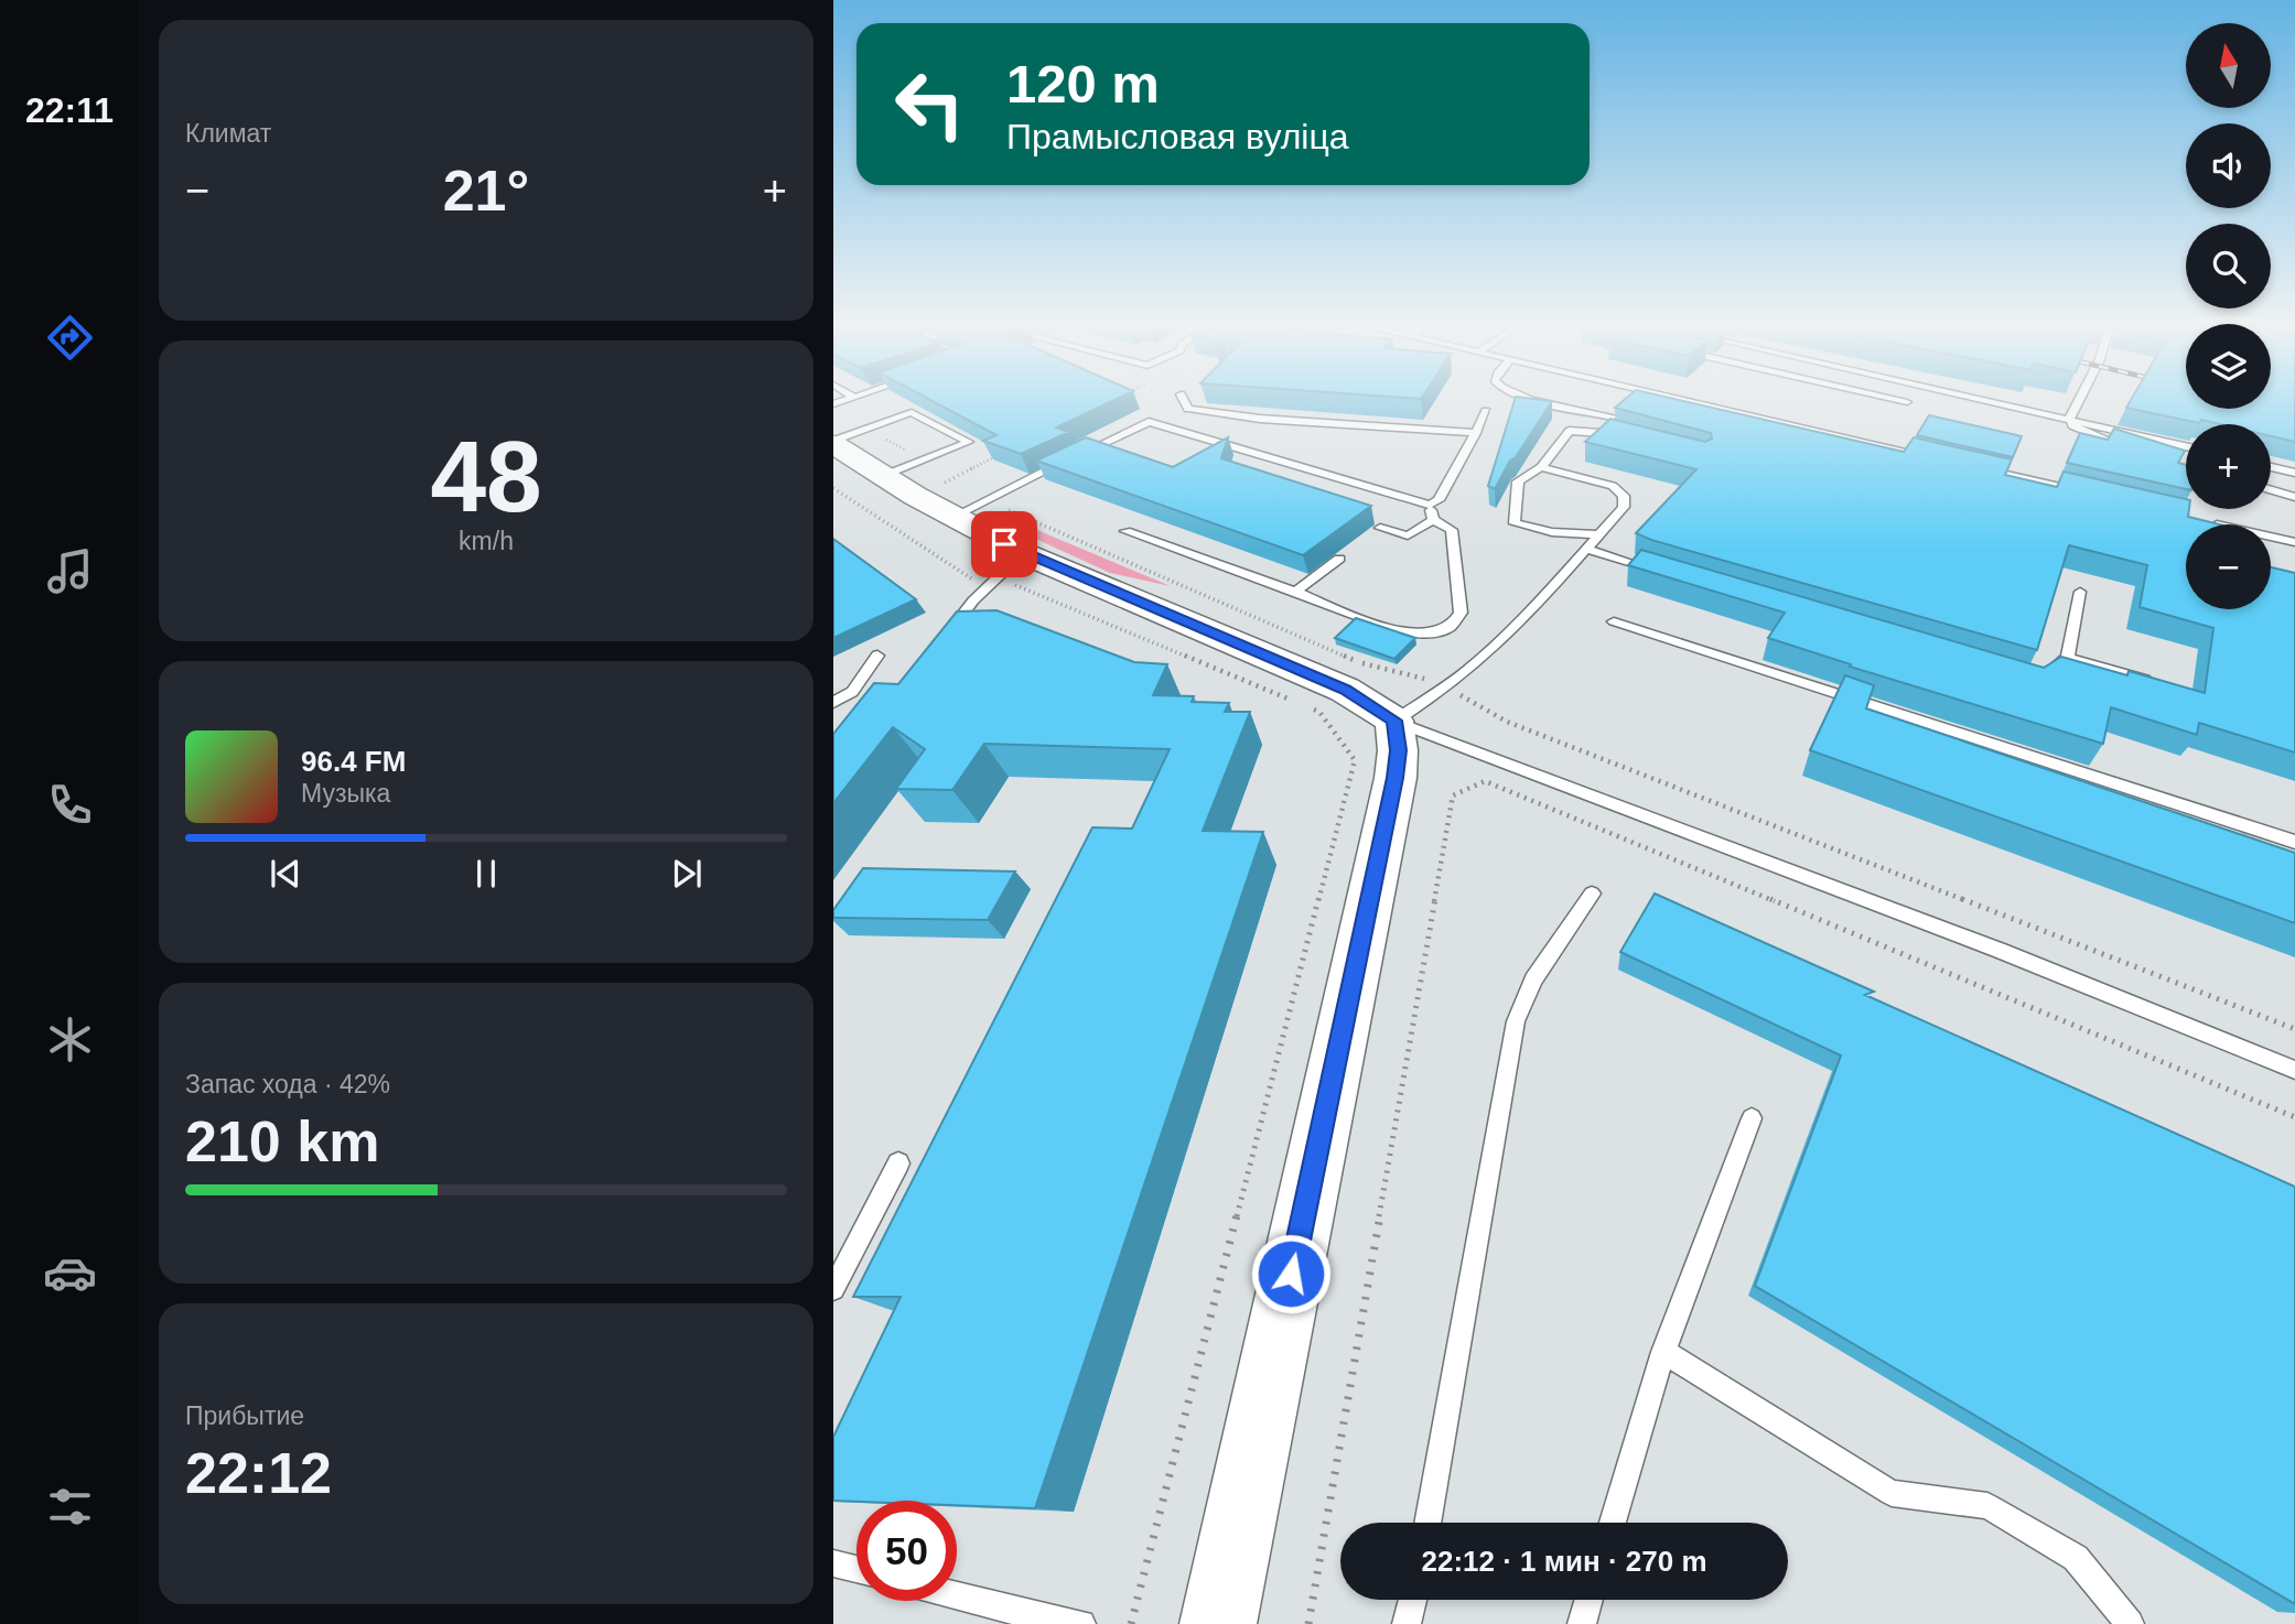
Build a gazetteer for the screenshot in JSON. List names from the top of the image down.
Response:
{
  "north": "top",
  "page": {
    "tabs": "22:11",
    "tile": [
      "Климат",
      ["48", "km/h"],
      ["Запас хода · 42%", "210 km"],
      ["Прибытие", "22:12"]
    ],
    "map_buttons": ["+", "−"],
    "turn": ["120 m", "Прамысловая вуліца"],
    "heat": ["−", "21°", "+"],
    "song": ["96.4 FM", "Музыка"],
    "limit": "50",
    "trip": "22:12 · 1 мин · 270 m"
  }
}
